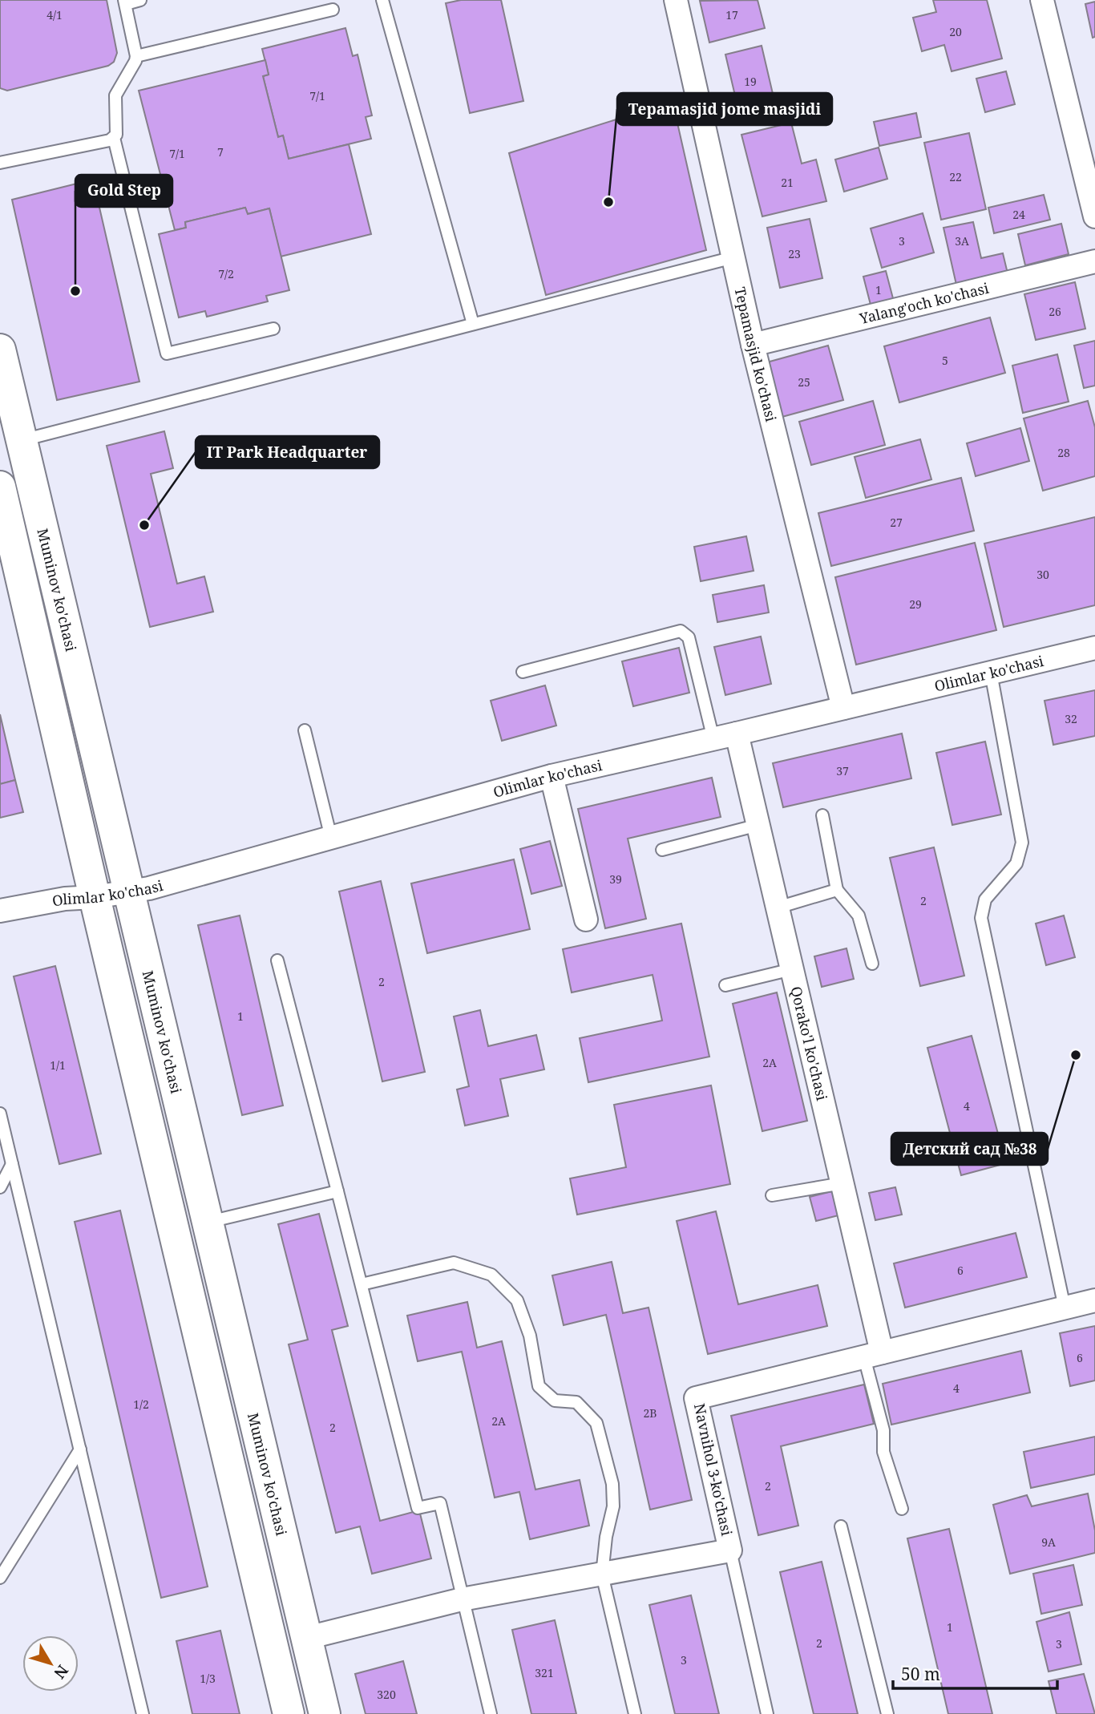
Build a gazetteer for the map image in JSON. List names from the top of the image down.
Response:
{
  "streets": {
    "main road": ["Muminov ko'chasi"],
    "street": [
      "Yalang'och ko'chasi",
      "Tepamasjid ko'chasi",
      "Olimlar ko'chasi",
      "Qorako'l ko'chasi",
      "Navnihol 3-ko'chasi"
    ]
  },
  "crossings": [
    ["Yalang'och ko'chasi", "Tepamasjid ko'chasi"],
    ["Tepamasjid ko'chasi", "Olimlar ko'chasi"],
    ["Muminov ko'chasi", "Olimlar ko'chasi"],
    ["Muminov ko'chasi", "Navnihol 3-ko'chasi"],
    ["Olimlar ko'chasi", "Qorako'l ko'chasi"],
    ["Qorako'l ko'chasi", "Navnihol 3-ko'chasi"]
  ],
  "places": [
    "Tepamasjid jome masjidi",
    "Gold Step",
    "IT Park Headquarter",
    "Детский сад №38"
  ],
  "house_numbers": [
    "4/1",
    "17",
    "20",
    "19",
    "7/1",
    "7",
    "7/1",
    "22",
    "21",
    "24",
    "3",
    "3A",
    "23",
    "7/2",
    "1",
    "26",
    "5",
    "25",
    "28",
    "27",
    "30",
    "29",
    "32",
    "37",
    "39",
    "2",
    "2",
    "1",
    "2A",
    "1/1",
    "4",
    "6",
    "6",
    "4",
    "1/2",
    "2B",
    "2A",
    "2",
    "2",
    "9A",
    "1",
    "2",
    "3",
    "3",
    "321",
    "1/3",
    "320"
  ],
  "scale_bar": "50 m",
  "north": "bottom right"
}
